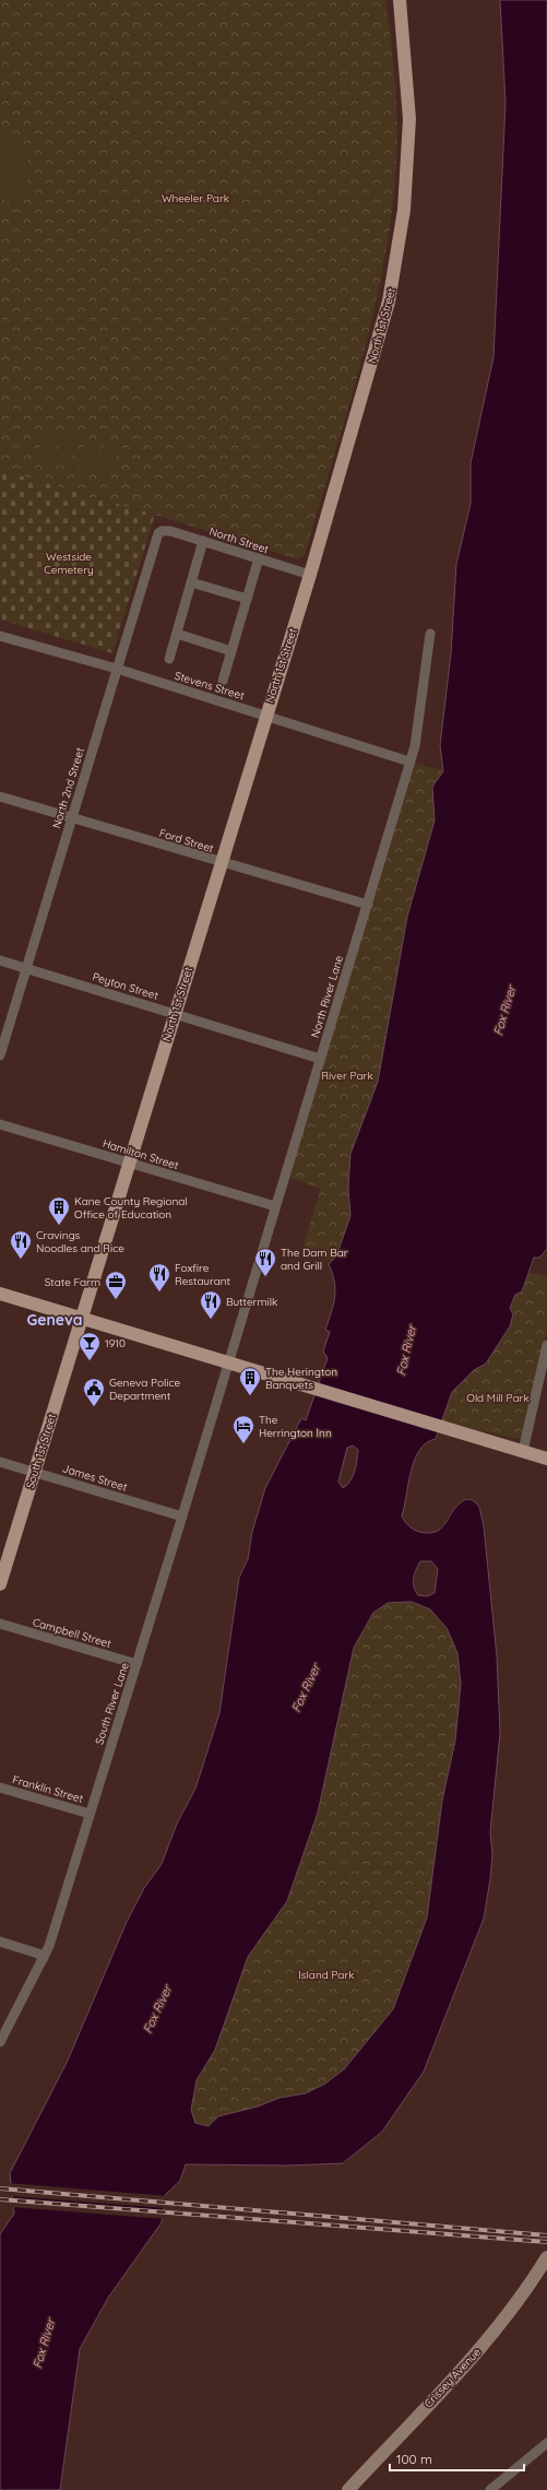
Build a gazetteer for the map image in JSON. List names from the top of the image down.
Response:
{
  "streets": {
    "main road": ["North 1st Street", "South 1st Street", "Crissey Avenue"],
    "street": [
      "North Street",
      "Stevens Street",
      "North 2nd Street",
      "Ford Street",
      "Peyton Street",
      "North River Lane",
      "Hamilton Street",
      "James Street",
      "Campbell Street",
      "South River Lane",
      "Franklin Street"
    ]
  },
  "crossings": [
    ["North 1st Street", "North Street"],
    ["North 1st Street", "Stevens Street"],
    ["North 1st Street", "Ford Street"],
    ["North 1st Street", "Peyton Street"],
    ["North 1st Street", "Hamilton Street"],
    ["North 1st Street", "South 1st Street"],
    ["North Street", "North 2nd Street"],
    ["Stevens Street", "North 2nd Street"],
    ["Stevens Street", "North River Lane"],
    ["North 2nd Street", "Ford Street"],
    ["North 2nd Street", "Peyton Street"],
    ["Ford Street", "North River Lane"],
    ["Peyton Street", "North River Lane"],
    ["North River Lane", "Hamilton Street"],
    ["North River Lane", "South River Lane"],
    ["South 1st Street", "James Street"],
    ["James Street", "South River Lane"],
    ["Campbell Street", "South River Lane"],
    ["South River Lane", "Franklin Street"]
  ],
  "districts": ["Geneva"],
  "water": ["Fox River"],
  "parks": [
    "Wheeler Park",
    "Westside Cemetery",
    "River Park",
    "Old Mill Park",
    "Island Park"
  ],
  "places": {
    "building": ["Kane County Regional Office of Education", "The Herington Banquets"],
    "restaurant": [
      "Cravings Noodles and Rice",
      "The Dam Bar and Grill",
      "Foxfire Restaurant",
      "Buttermilk"
    ],
    "office": ["State Farm"],
    "bar": ["1910"],
    "public building": ["Geneva Police Department"],
    "hotel": ["The Herrington Inn"]
  },
  "scale_bar": "100 m"
}
